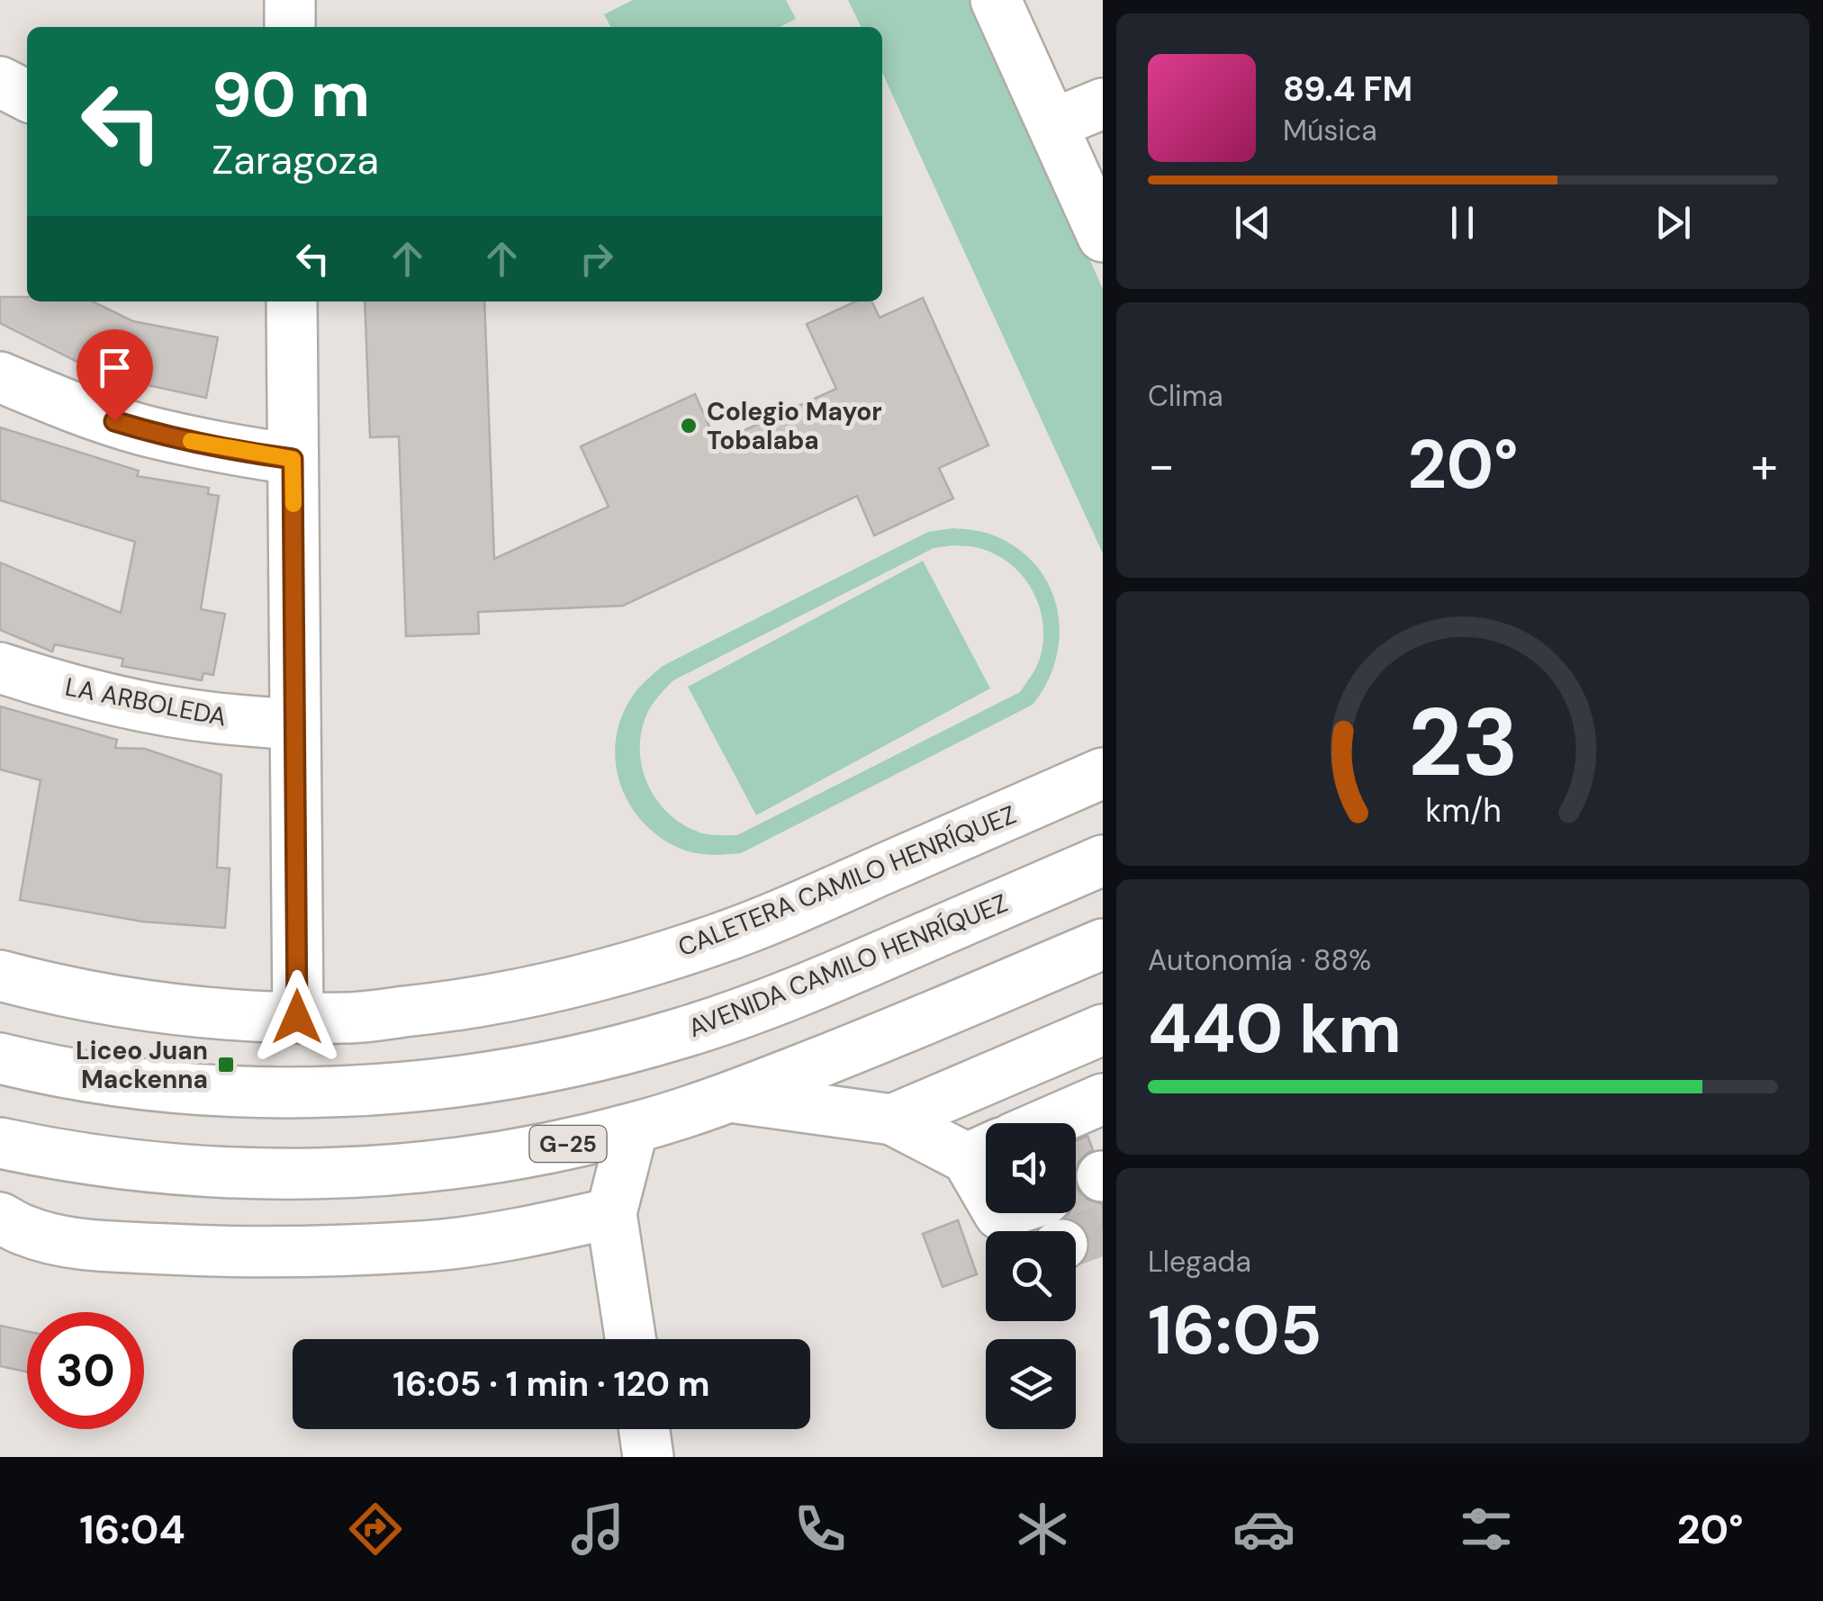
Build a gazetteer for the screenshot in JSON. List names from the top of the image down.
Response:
{
  "streets": {
    "street": [
      "LA ARBOLEDA",
      "CALETERA CAMILO HENRÍQUEZ",
      "AVENIDA CAMILO HENRÍQUEZ",
      "G-25"
    ]
  },
  "places": {
    "other": ["Colegio Mayor Tobalaba"],
    "transit": ["Liceo Juan Mackenna"]
  },
  "page": {
    "turn": ["90 m", "Zaragoza"],
    "song": ["89.4 FM", "Música"],
    "tile": [
      "Clima",
      ["Autonomía · 88%", "440 km"],
      ["Llegada", "16:05"]
    ],
    "heat": ["−", "20°", "+"],
    "limit": "30",
    "trip": "16:05 · 1 min · 120 m",
    "tabs": ["16:04", "20°"],
    "gauge": ["23", "km/h"]
  }
}
